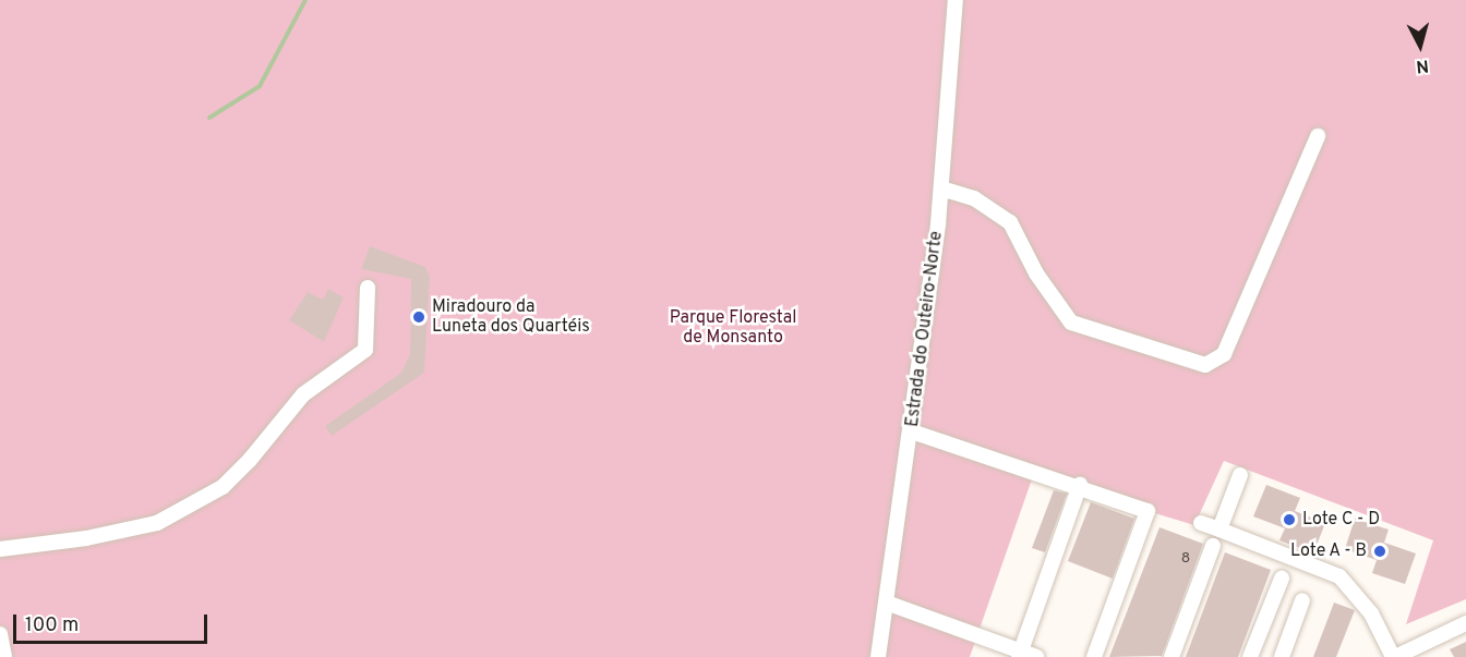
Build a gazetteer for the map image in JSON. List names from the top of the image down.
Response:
{
  "streets": {
    "street": ["Estrada do Outeiro-Norte"]
  },
  "parks": ["Parque Florestal de Monsanto"],
  "places": ["Miradouro da Luneta dos Quartéis", "Lote C - D", "Lote A - B"],
  "house_numbers": ["8"],
  "scale_bar": "100 m",
  "north": "bottom"
}
